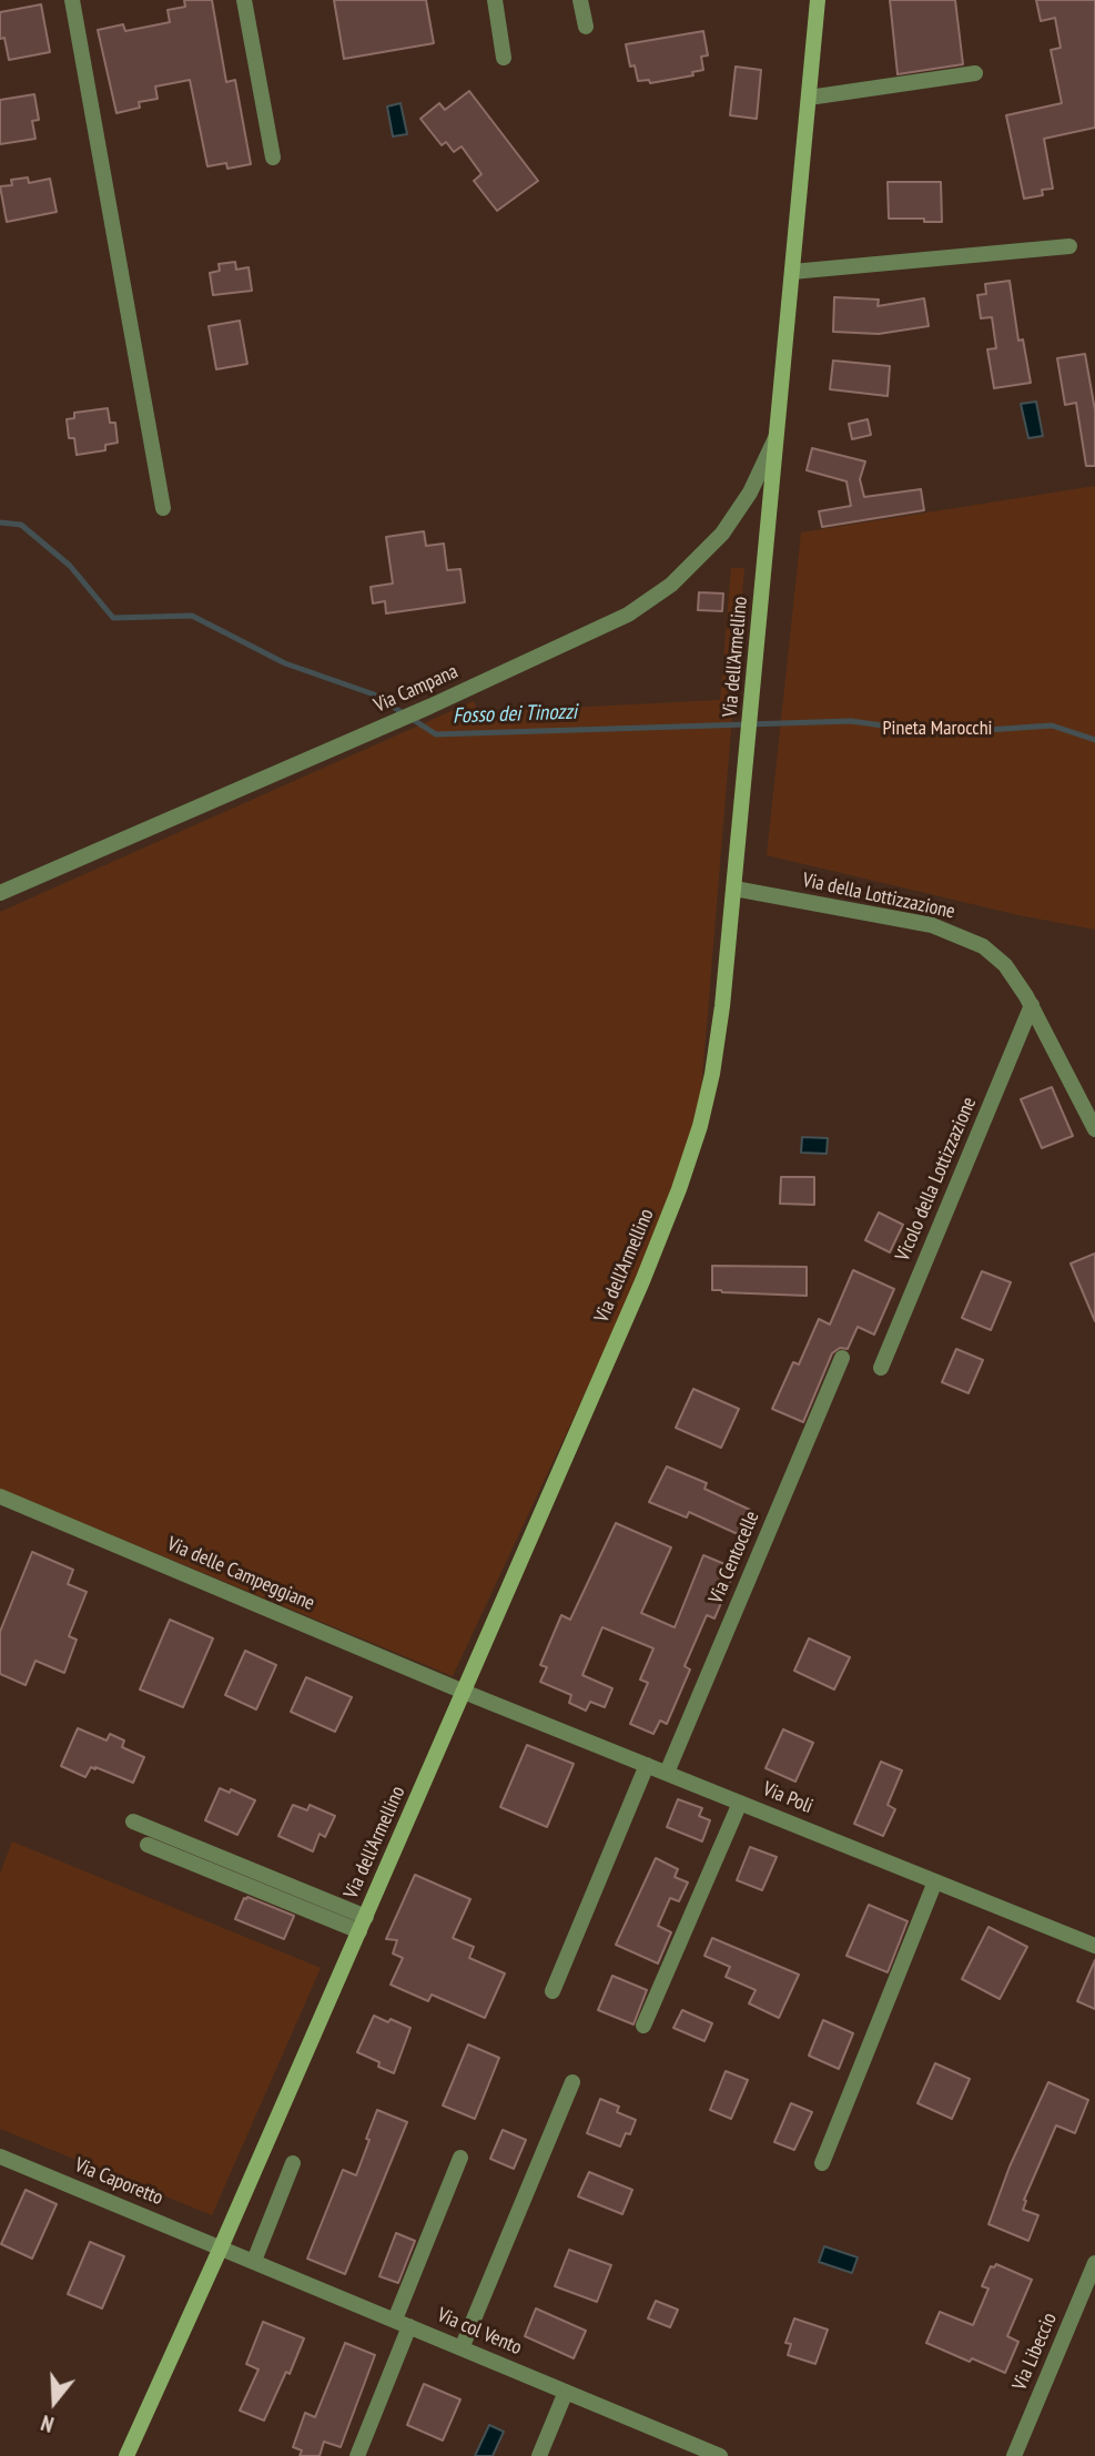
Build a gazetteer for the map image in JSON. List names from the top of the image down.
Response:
{
  "streets": {
    "street": [
      "Via dell'Armellino",
      "Via Campana",
      "Via della Lottizzazione",
      "Vicolo della Lottizzazione",
      "Via Centocelle",
      "Via delle Campeggiane",
      "Via Poli",
      "Via Caporetto",
      "Via col Vento",
      "Via Libeccio"
    ]
  },
  "crossings": [
    ["Via dell'Armellino", "Via Campana"],
    ["Via dell'Armellino", "Via della Lottizzazione"],
    ["Via dell'Armellino", "Via delle Campeggiane"],
    ["Via dell'Armellino", "Via Poli"],
    ["Via dell'Armellino", "Via Caporetto"],
    ["Via dell'Armellino", "Via col Vento"],
    ["Via della Lottizzazione", "Vicolo della Lottizzazione"],
    ["Via Centocelle", "Via Poli"],
    ["Via delle Campeggiane", "Via Poli"],
    ["Via Caporetto", "Via col Vento"]
  ],
  "water": ["Fosso dei Tinozzi"],
  "parks": ["Pineta Marocchi"],
  "north": "bottom"
}
